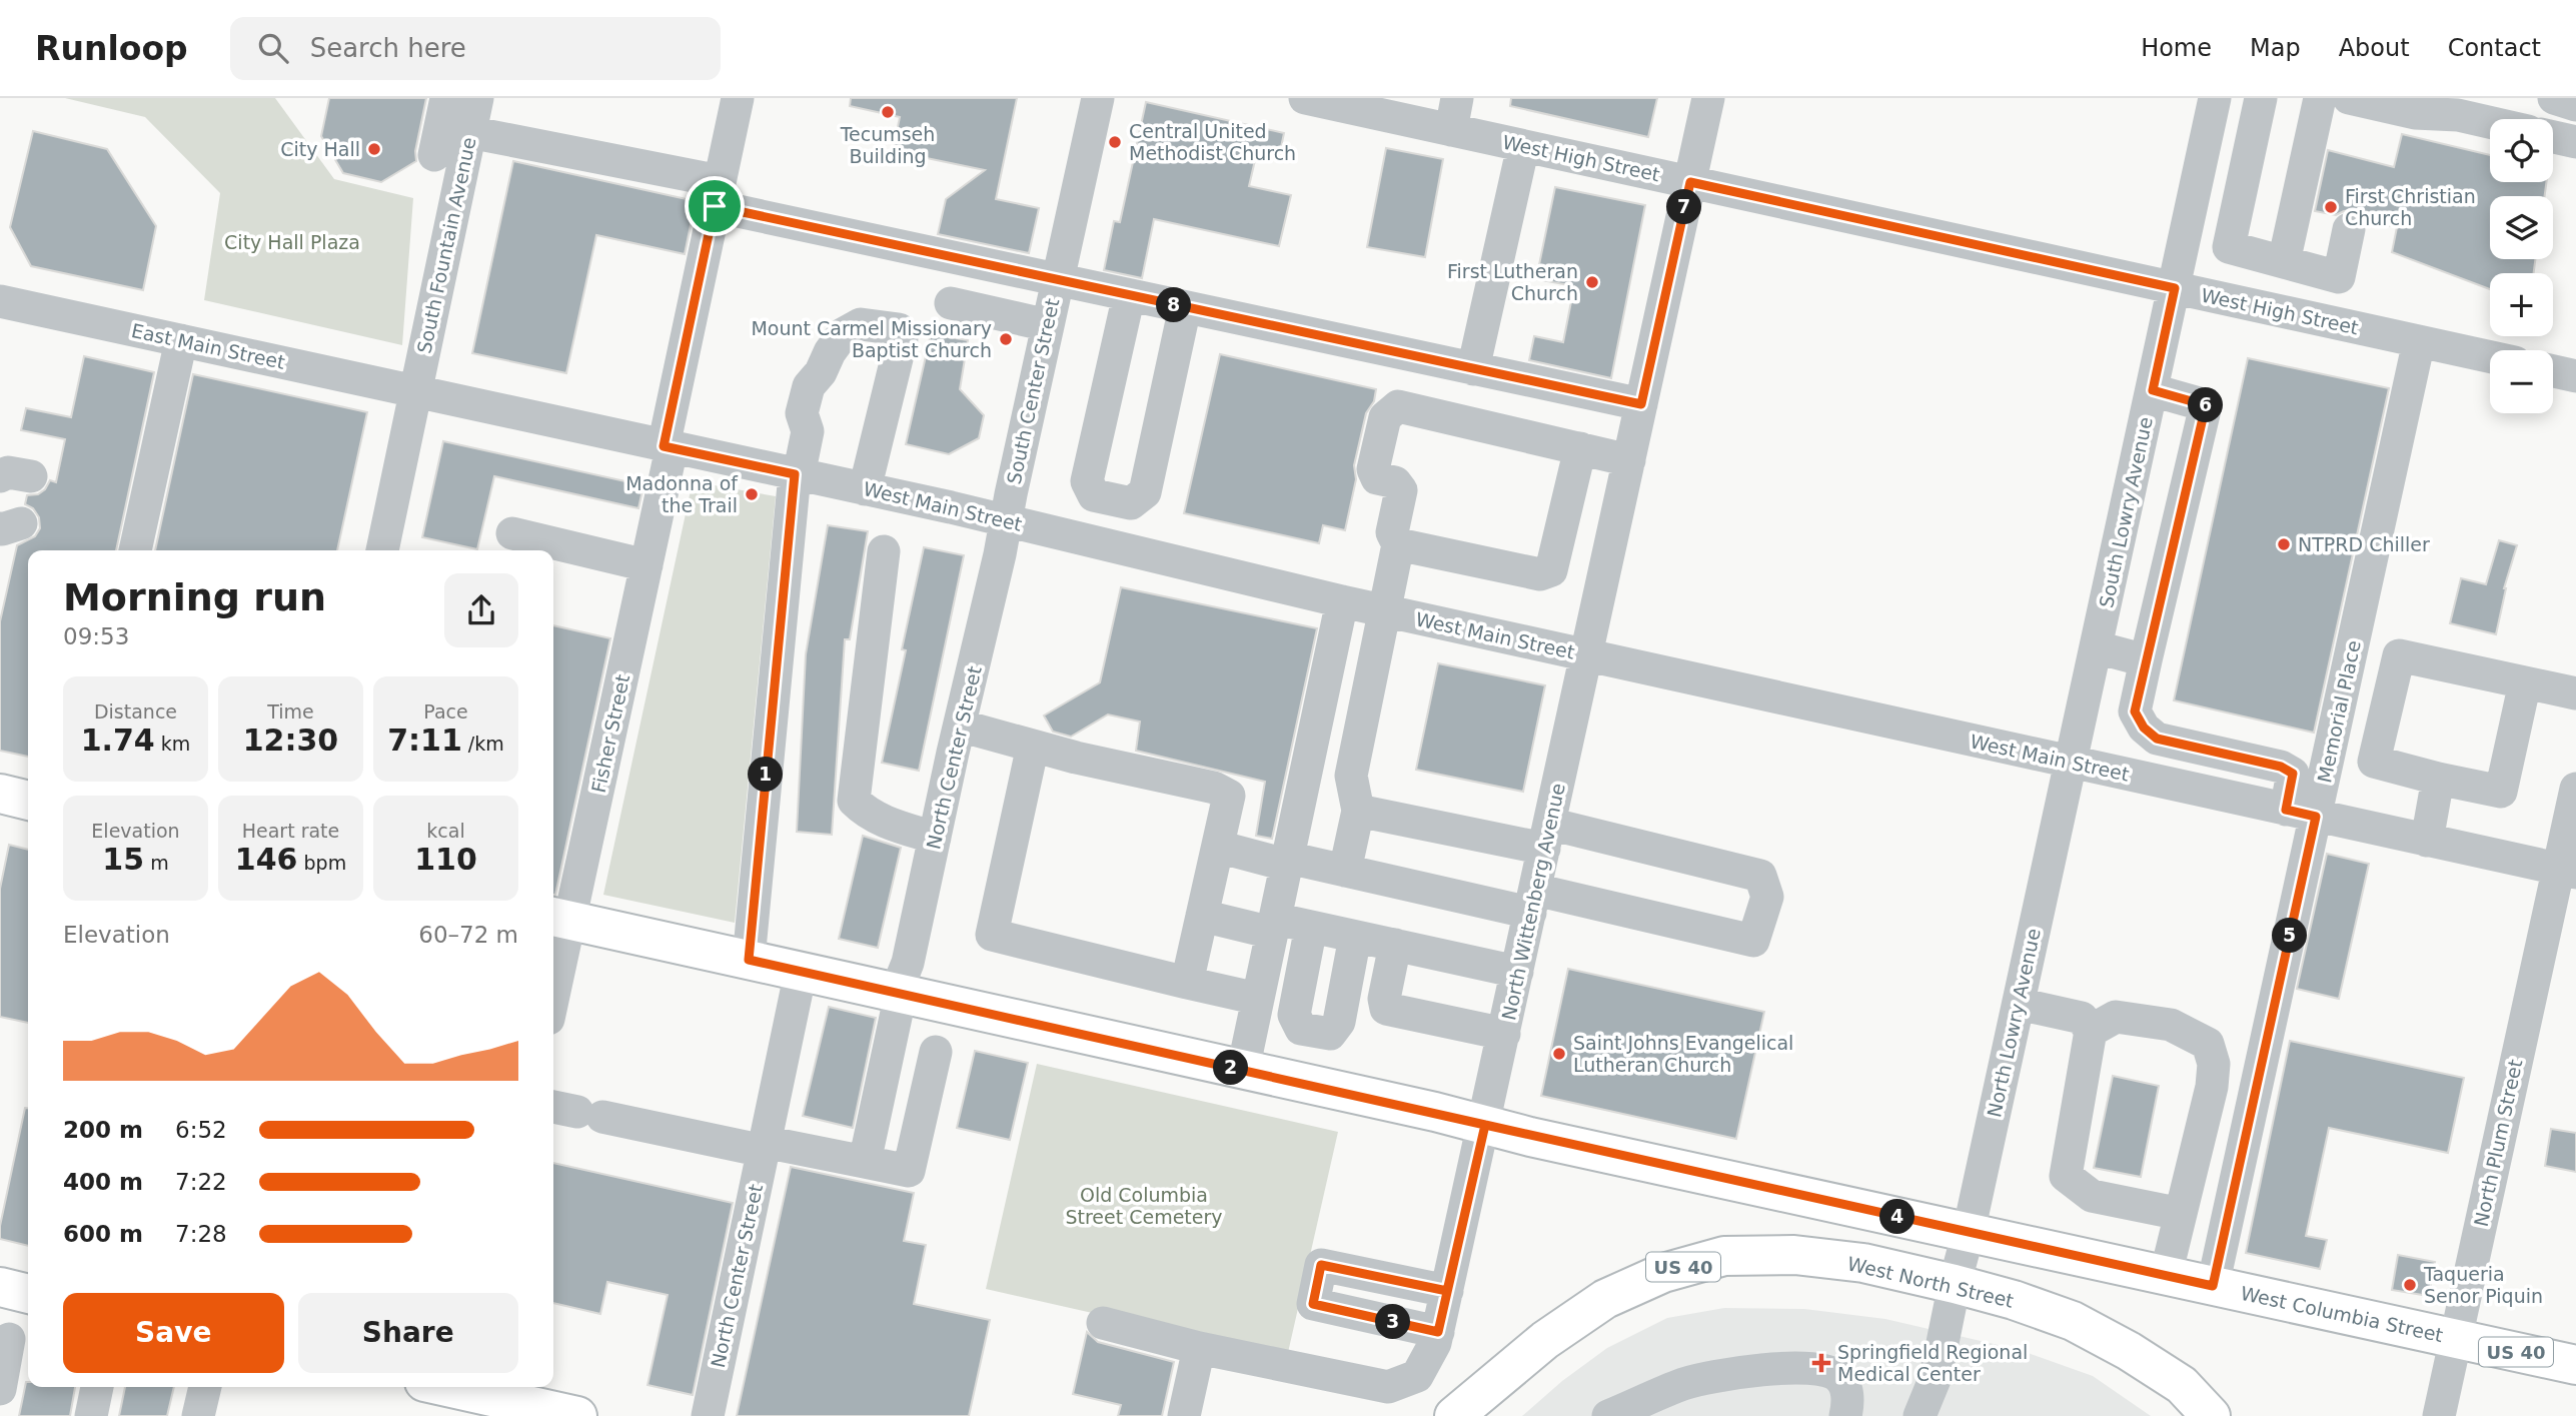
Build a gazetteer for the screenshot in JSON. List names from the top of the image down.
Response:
{
  "streets": {
    "main road": ["US 40", "West North Street", "West Columbia Street"],
    "street": [
      "West High Street",
      "South Fountain Avenue",
      "East Main Street",
      "South Center Street",
      "West Main Street",
      "South Lowry Avenue",
      "Memorial Place",
      "Fisher Street",
      "North Center Street",
      "North Wittenberg Avenue",
      "North Lowry Avenue",
      "North Plum Street"
    ]
  },
  "crossings": [
    ["West High Street", "South Lowry Avenue"],
    ["West High Street", "Memorial Place"],
    ["West High Street", "North Wittenberg Avenue"],
    ["South Fountain Avenue", "East Main Street"],
    ["South Fountain Avenue", "West Main Street"],
    ["East Main Street", "West Main Street"],
    ["South Center Street", "West Main Street"],
    ["South Center Street", "North Center Street"],
    ["West Main Street", "South Lowry Avenue"],
    ["West Main Street", "Memorial Place"],
    ["West Main Street", "Fisher Street"],
    ["West Main Street", "North Center Street"],
    ["West Main Street", "North Wittenberg Avenue"],
    ["West Main Street", "North Lowry Avenue"],
    ["West Main Street", "North Plum Street"],
    ["South Lowry Avenue", "North Lowry Avenue"],
    ["Memorial Place", "West Columbia Street"],
    ["Fisher Street", "West Columbia Street"],
    ["North Center Street", "West Columbia Street"],
    ["North Wittenberg Avenue", "West Columbia Street"],
    ["North Lowry Avenue", "West North Street"],
    ["North Lowry Avenue", "West Columbia Street"],
    ["North Plum Street", "West Columbia Street"]
  ],
  "parks": ["City Hall Plaza", "Old Columbia Street Cemetery"],
  "places": {
    "other": [
      "Tecumseh Building",
      "Central United Methodist Church",
      "City Hall",
      "First Christian Church",
      "First Lutheran Church",
      "Mount Carmel Missionary Baptist Church",
      "Madonna of the Trail",
      "NTPRD Chiller",
      "Saint Johns Evangelical Lutheran Church",
      "Taqueria Senor Piquin"
    ],
    "health": ["Springfield Regional Medical Center"]
  },
  "page": {
    "header": "Runloop",
    "search": "Search here",
    "nav": [
      "Home",
      "Map",
      "About",
      "Contact"
    ],
    "map_buttons": ["+", "−"],
    "pins": [
      "7",
      "8",
      "6",
      "1",
      "5",
      "2",
      "4",
      "3"
    ],
    "heading": ["Morning run", "09:53"],
    "stats": [
      ["Distance", "1.74 km"],
      ["Time", "12:30"],
      ["Pace", "7:11 /km"],
      ["Elevation", "15 m"],
      ["Heart rate", "146 bpm"],
      ["kcal", "110"]
    ],
    "chart": ["Elevation", "60–72 m"],
    "list": [
      {
        "name": "200 m",
        "note": "6:52"
      },
      {
        "name": "400 m",
        "note": "7:22"
      },
      {
        "name": "600 m",
        "note": "7:28"
      }
    ],
    "buttons": ["Save", "Share"]
  }
}
